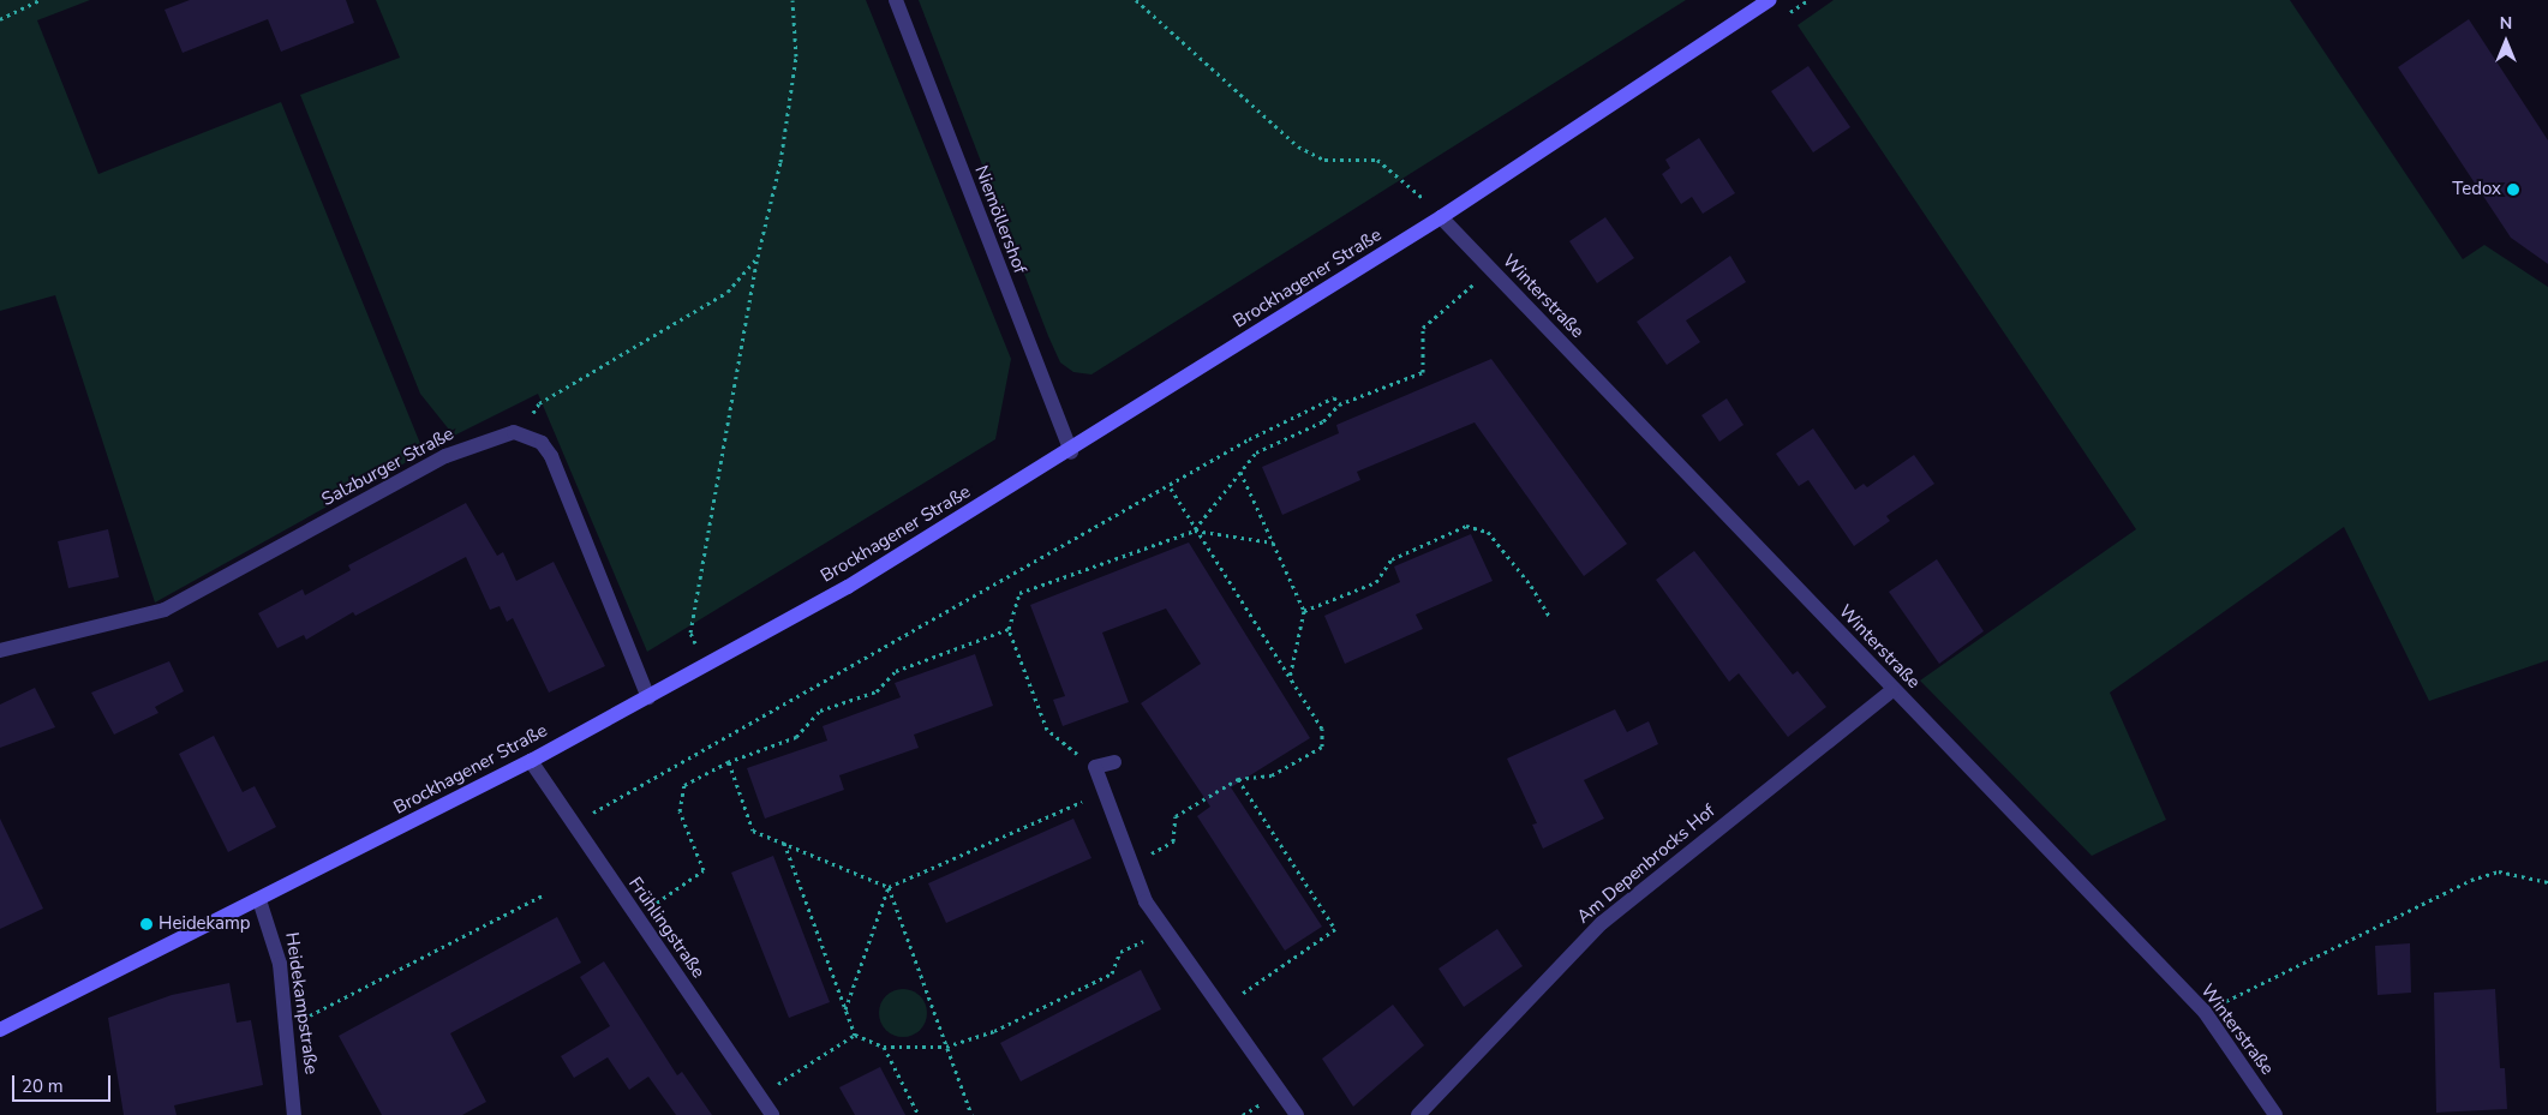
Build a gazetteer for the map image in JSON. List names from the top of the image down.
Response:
{
  "streets": {
    "main road": ["Brockhagener Straße"],
    "street": [
      "Niemöllershof",
      "Winterstraße",
      "Salzburger Straße",
      "Am Depenbrocks Hof",
      "Frühlingstraße",
      "Heidekampstraße"
    ]
  },
  "crossings": [
    ["Niemöllershof", "Brockhagener Straße"],
    ["Brockhagener Straße", "Winterstraße"],
    ["Brockhagener Straße", "Frühlingstraße"],
    ["Brockhagener Straße", "Heidekampstraße"],
    ["Winterstraße", "Am Depenbrocks Hof"]
  ],
  "places": ["Tedox", "Heidekamp"],
  "scale_bar": "20 m",
  "north": "top"
}
